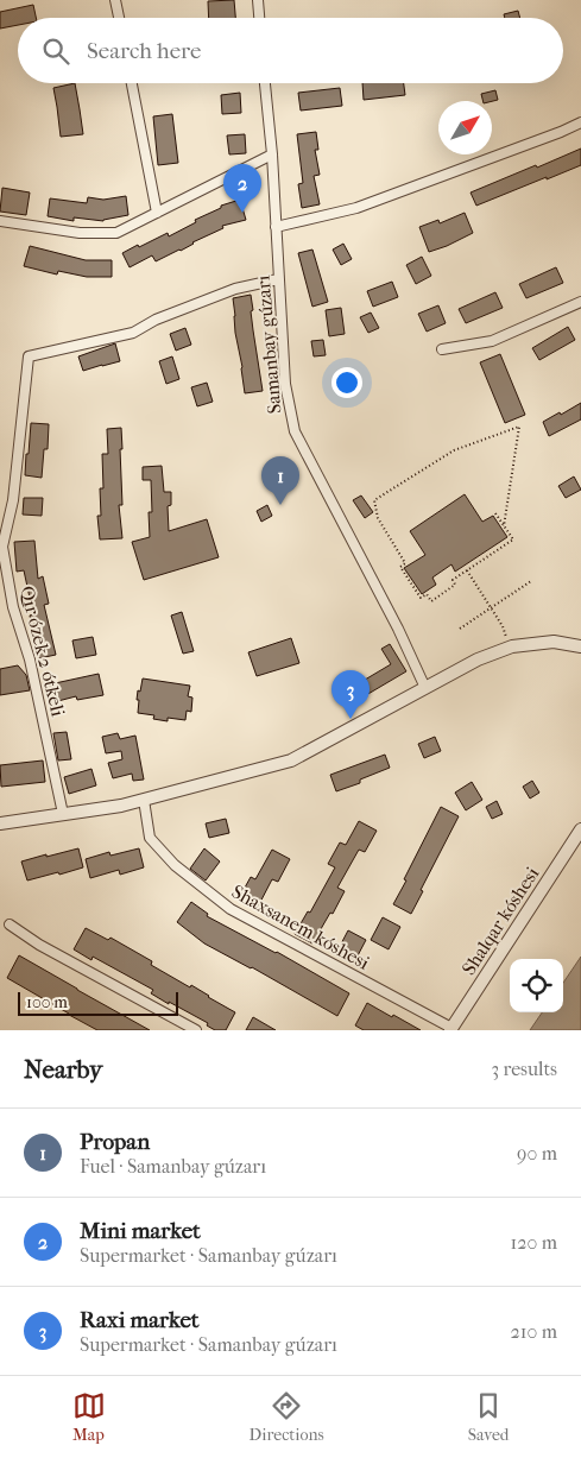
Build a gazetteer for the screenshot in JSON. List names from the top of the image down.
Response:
{
  "streets": {
    "street": [
      "Samanbay gúzarı",
      "Qır ózek 2 ótkeli",
      "Shalqar kóshesi",
      "Shaxsanem kóshesi"
    ]
  },
  "crossings": [
    ["Samanbay gúzarı", "Qır ózek 2 ótkeli"],
    ["Shalqar kóshesi", "Shaxsanem kóshesi"]
  ],
  "scale_bar": "100 m",
  "north": "top right",
  "page": {
    "search": "Search here",
    "pins": ["2", "1", "3"],
    "scale": "100 m",
    "heading": ["Nearby", "3 results"],
    "list": [
      {
        "mark": "1",
        "name": "Propan",
        "note": "Fuel · Samanbay gúzarı",
        "value": "90 m"
      },
      {
        "mark": "2",
        "name": "Mini market",
        "note": "Supermarket · Samanbay gúzarı",
        "value": "120 m"
      },
      {
        "mark": "3",
        "name": "Raxi market",
        "note": "Supermarket · Samanbay gúzarı",
        "value": "210 m"
      }
    ],
    "nav": ["Map", "Directions", "Saved"]
  }
}
